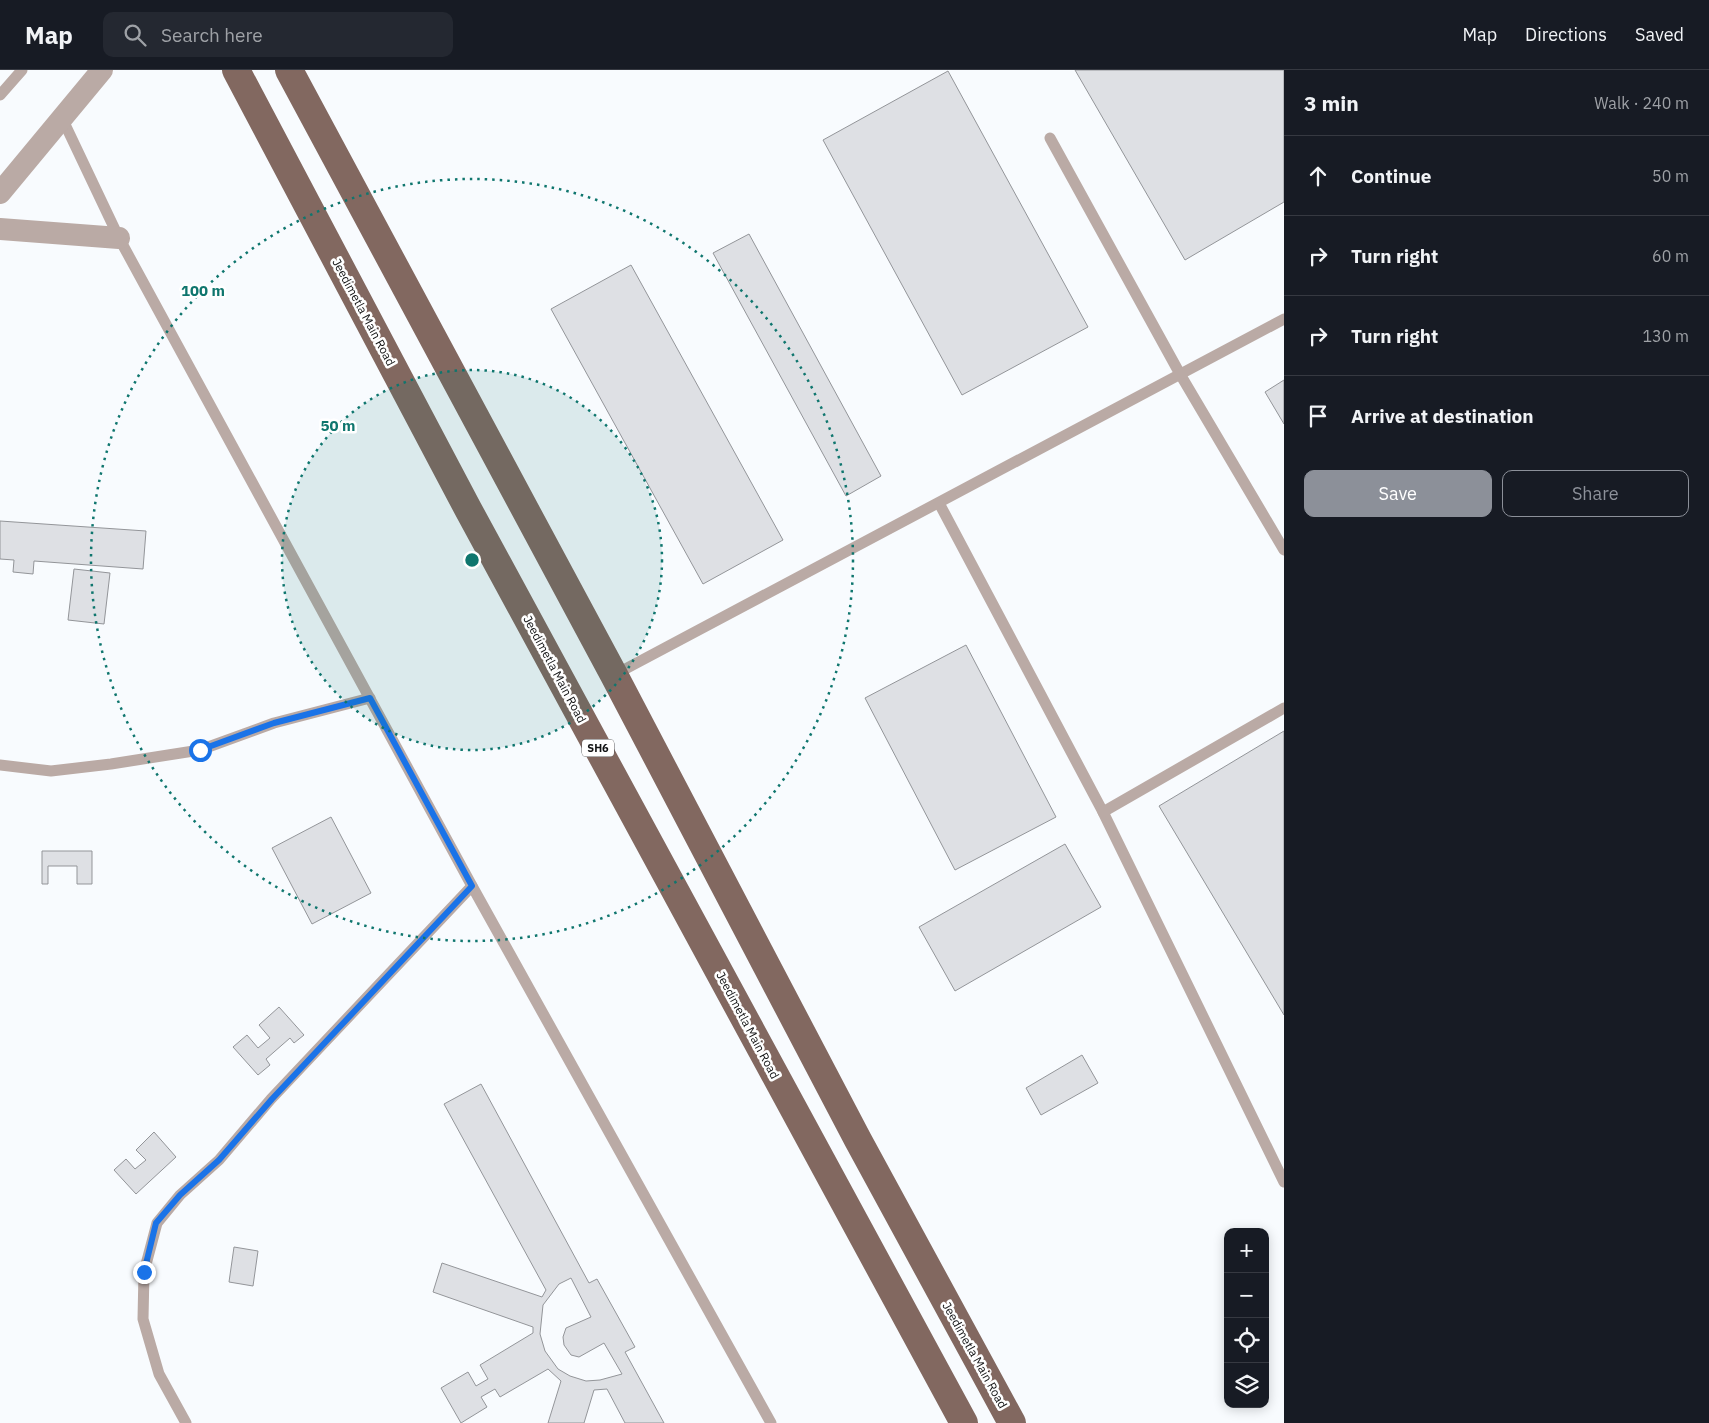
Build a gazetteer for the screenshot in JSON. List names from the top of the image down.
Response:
{
  "streets": {
    "main road": ["Jeedimetla Main Road", "SH6"]
  },
  "page": {
    "header": "Map",
    "search": "Search here",
    "nav": ["Map", "Directions", "Saved"],
    "heading": ["3 min", "Walk · 240 m"],
    "list": [
      ["Continue", "50 m"],
      ["Turn right", "60 m"],
      ["Turn right", "130 m"],
      "Arrive at destination"
    ],
    "buttons": ["Save", "Share"],
    "map_buttons": ["+", "−"]
  },
  "rings": ["100 m", "50 m"]
}
